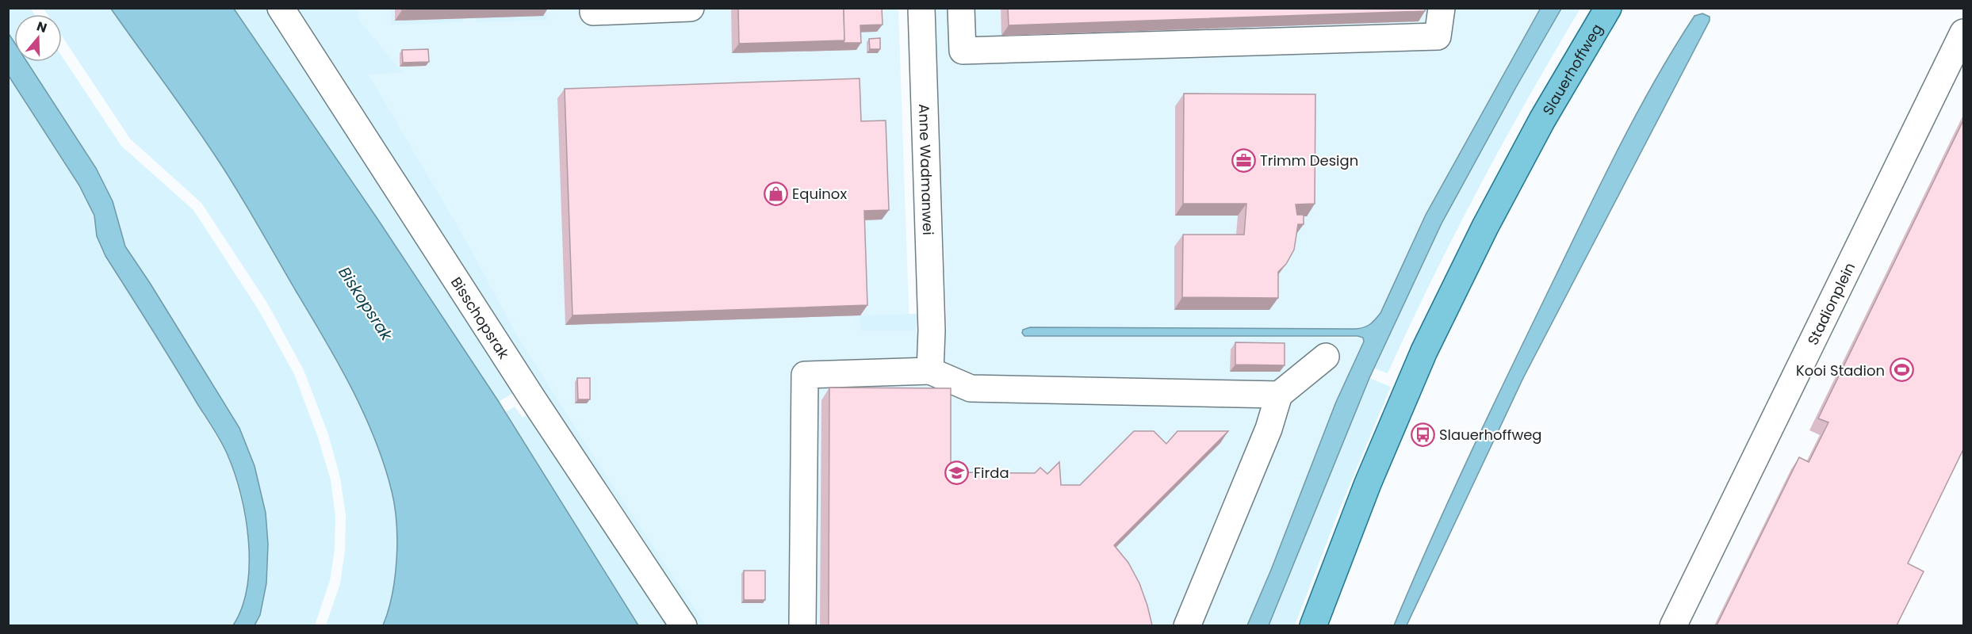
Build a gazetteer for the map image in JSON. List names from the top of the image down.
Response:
{
  "streets": {
    "main road": ["Slauerhoffweg"],
    "street": ["Anne Wadmanwei", "Stadionplein", "Bisschopsrak"]
  },
  "water": ["Biskopsrak"],
  "places": {
    "office": ["Trimm Design"],
    "shop": ["Equinox"],
    "sports": ["Kooi Stadion"],
    "bus stop": ["Slauerhoffweg"],
    "school or university": ["Firda"]
  },
  "north": "top"
}
